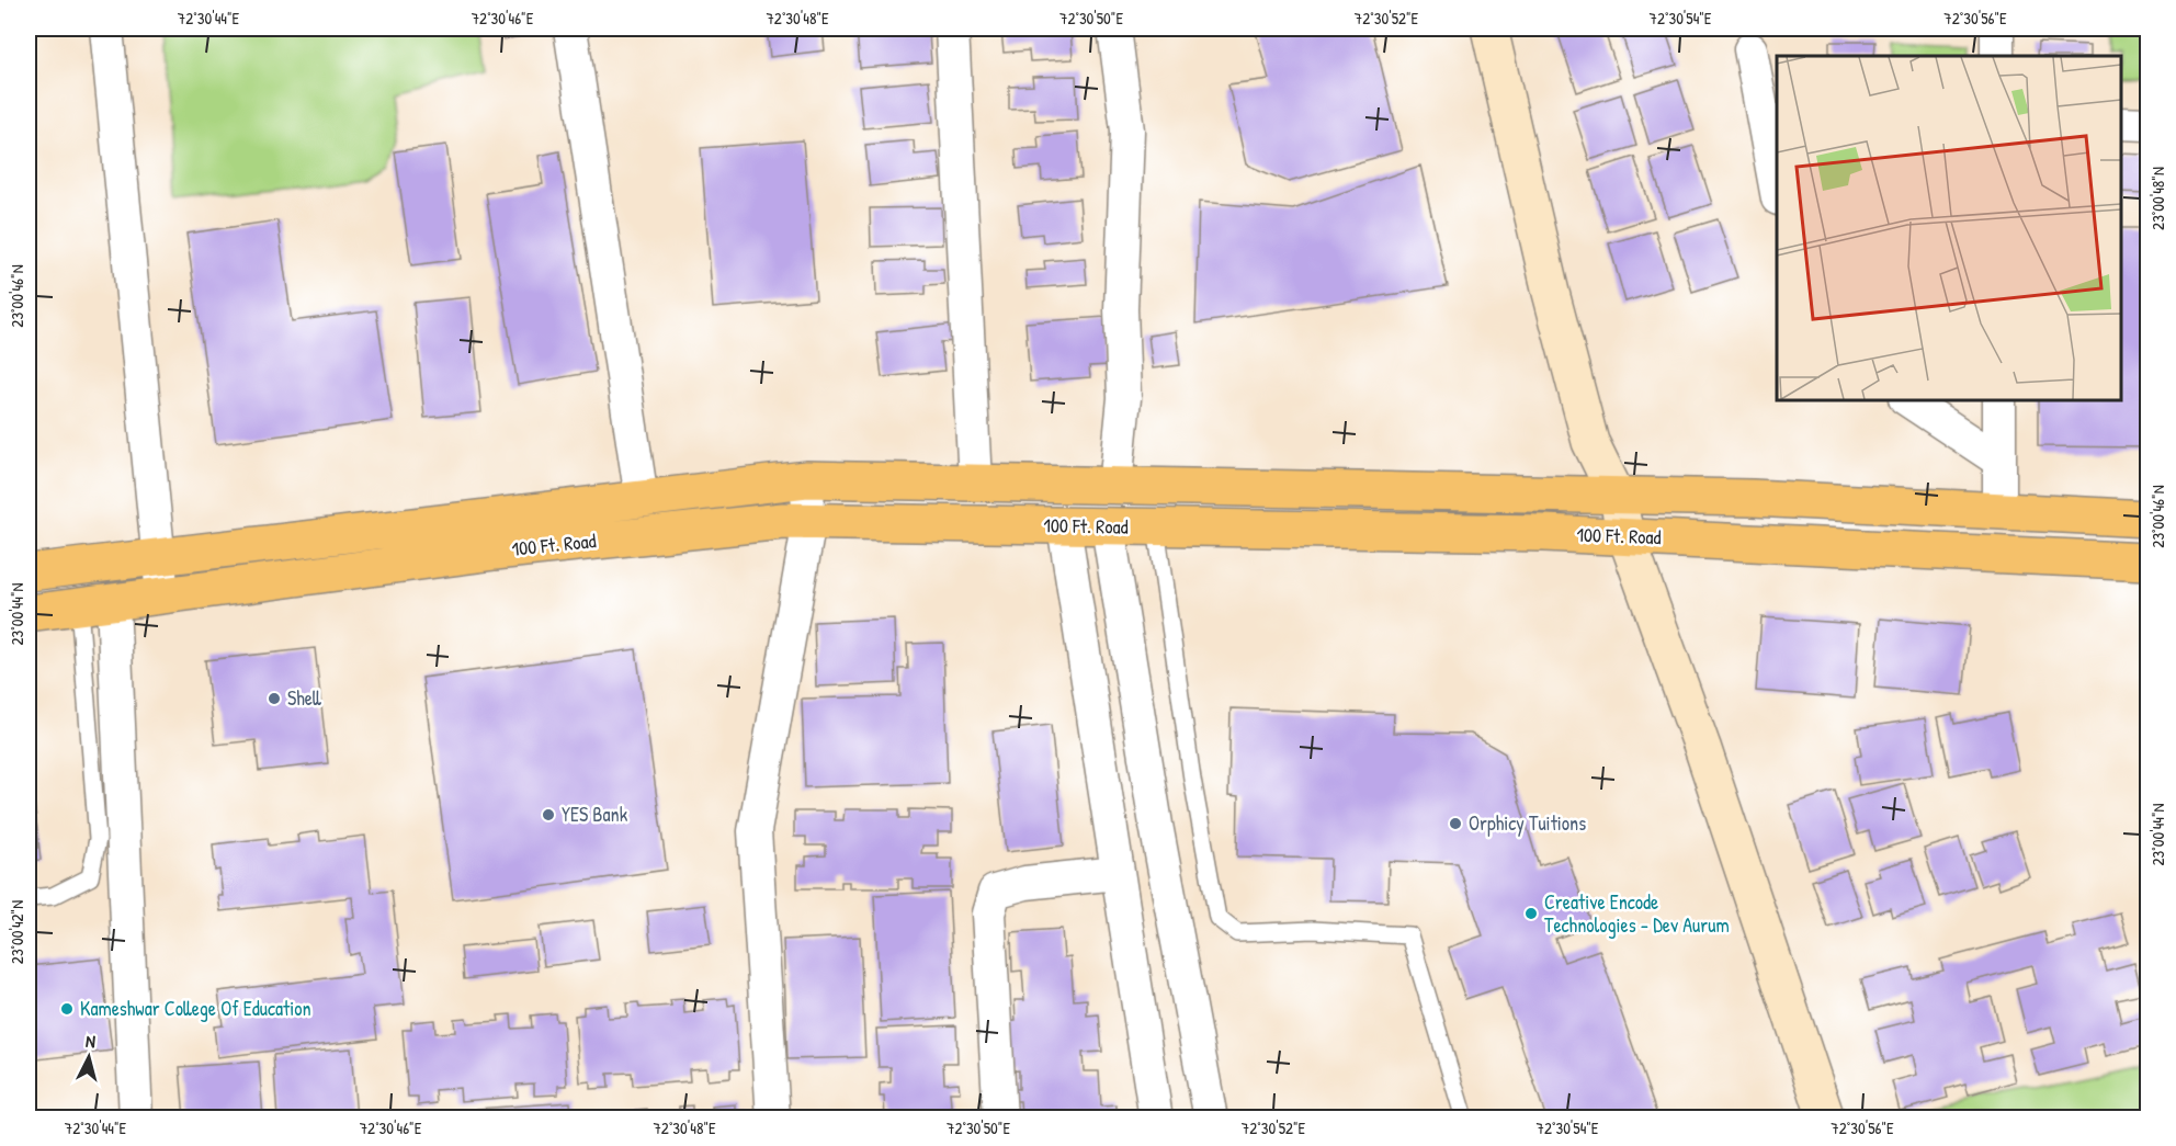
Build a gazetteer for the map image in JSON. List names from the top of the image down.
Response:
{
  "streets": {
    "main road": ["100 Ft. Road"]
  },
  "places": [
    "Shell",
    "YES Bank",
    "Orphicy Tuitions",
    "Creative Encode Technologies - Dev Aurum",
    "Kameshwar College Of Education"
  ],
  "north": "top",
  "coordinates": [
    "72°30'44\"E",
    "72°30'46\"E",
    "72°30'48\"E",
    "72°30'50\"E",
    "72°30'52\"E",
    "72°30'54\"E",
    "72°30'56\"E",
    "23°00'48\"N",
    "23°00'46\"N",
    "23°00'44\"N",
    "23°00'42\"N"
  ]
}
